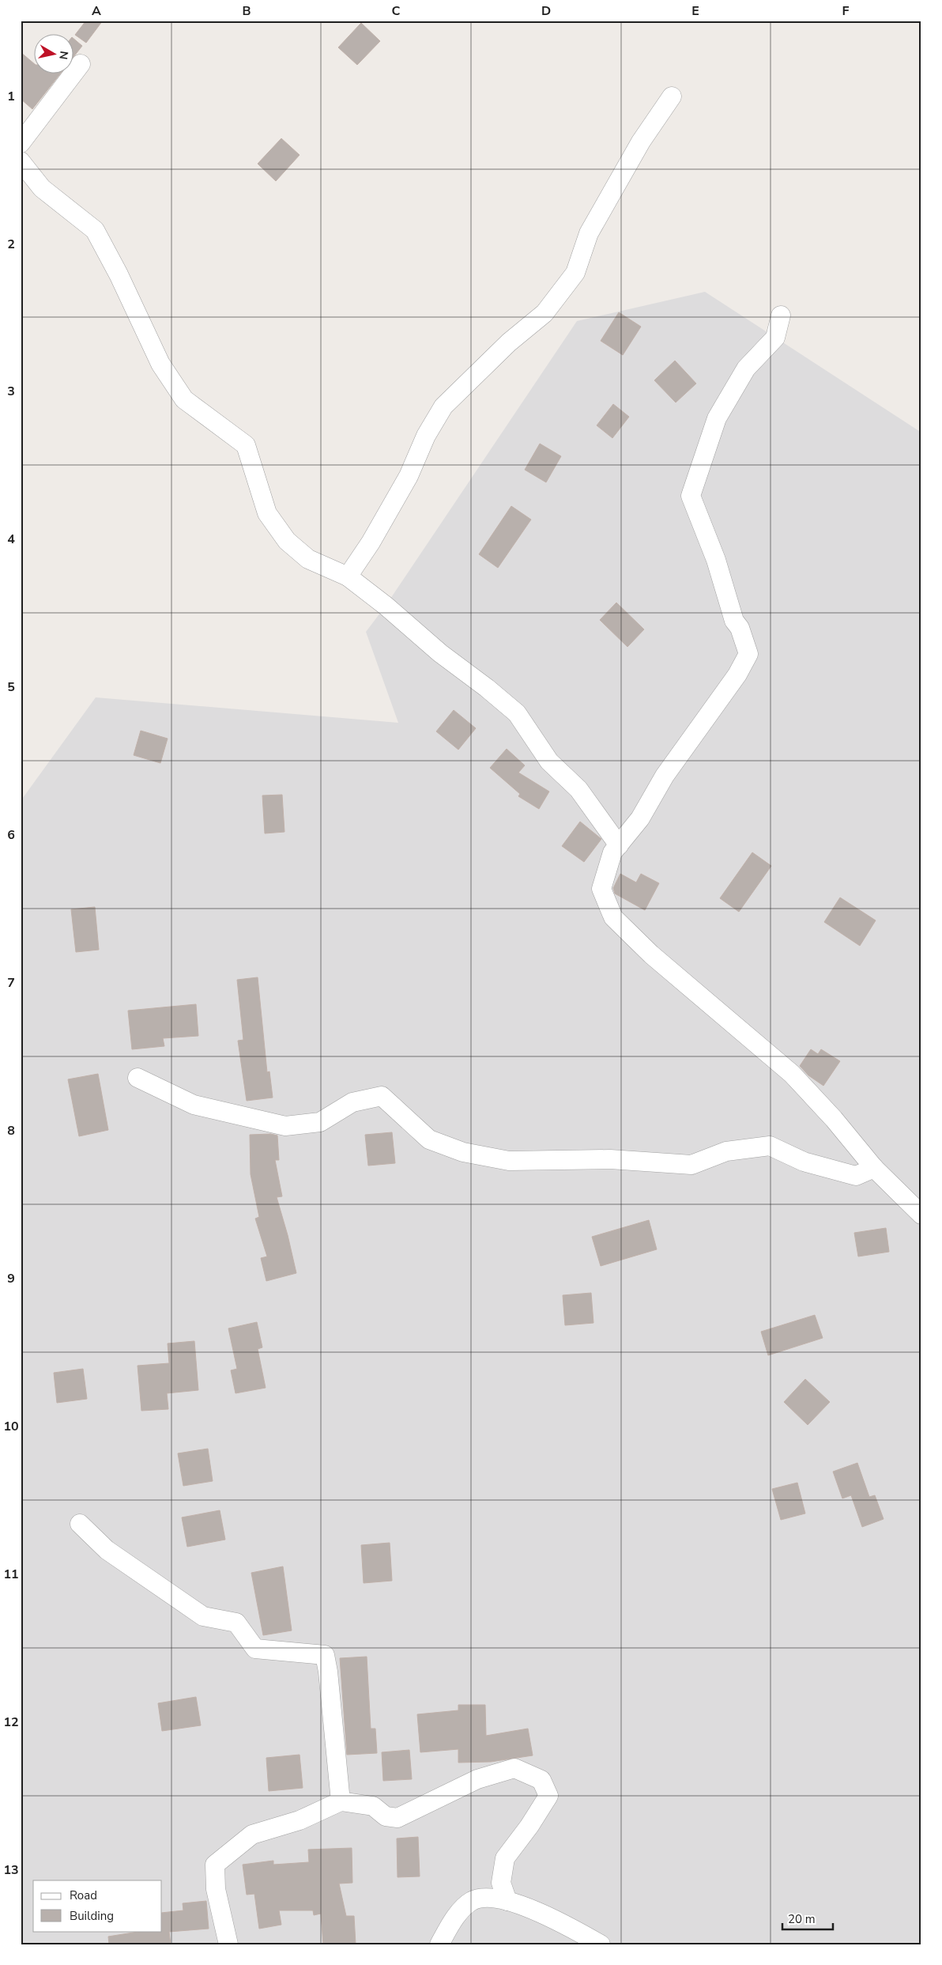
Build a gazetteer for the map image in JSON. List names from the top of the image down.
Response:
{
  "legend": ["Road", "Building"],
  "scale_bar": "20 m",
  "north": "right",
  "grid": {
    "columns": [
      "A",
      "B",
      "C",
      "D",
      "E",
      "F"
    ],
    "rows": [
      "1",
      "2",
      "3",
      "4",
      "5",
      "6",
      "7",
      "8",
      "9",
      "10",
      "11",
      "12",
      "13"
    ]
  }
}
